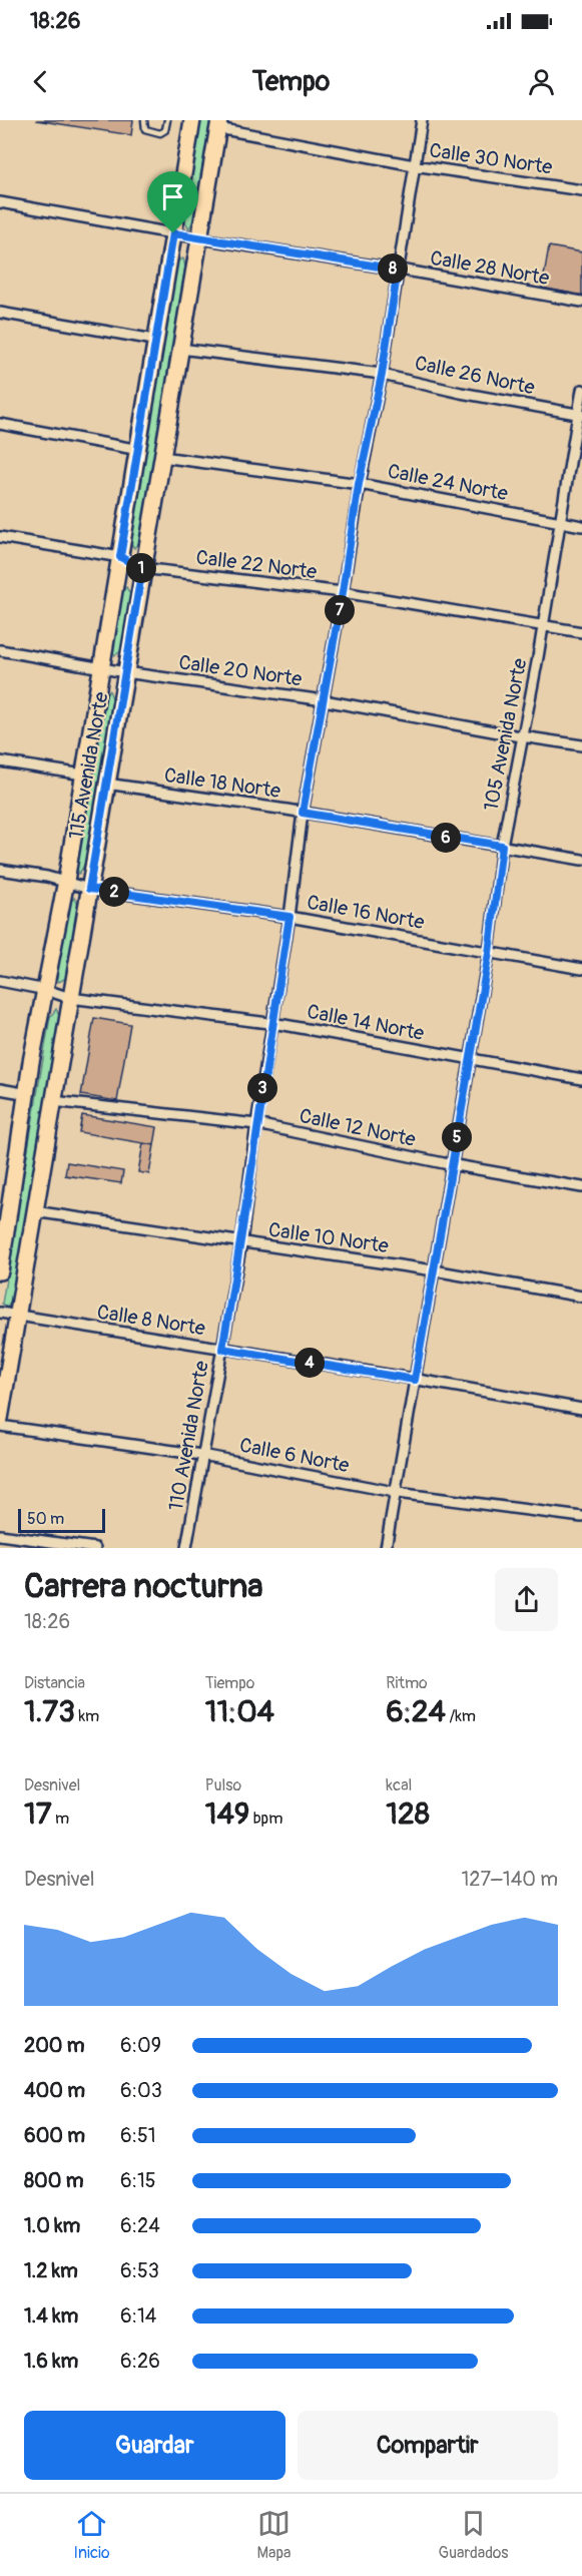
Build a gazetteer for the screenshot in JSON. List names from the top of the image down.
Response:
{
  "streets": {
    "main road": ["115 Avenida Norte"],
    "street": [
      "Calle 30 Norte",
      "Calle 28 Norte",
      "Calle 26 Norte",
      "Calle 24 Norte",
      "Calle 22 Norte",
      "Calle 20 Norte",
      "105 Avenida Norte",
      "Calle 18 Norte",
      "Calle 16 Norte",
      "Calle 14 Norte",
      "Calle 12 Norte",
      "Calle 10 Norte",
      "Calle 8 Norte",
      "110 Avenida Norte",
      "Calle 6 Norte"
    ]
  },
  "crossings": [
    ["Calle 30 Norte", "115 Avenida Norte"],
    ["Calle 30 Norte", "110 Avenida Norte"],
    ["Calle 28 Norte", "115 Avenida Norte"],
    ["Calle 28 Norte", "110 Avenida Norte"],
    ["Calle 26 Norte", "105 Avenida Norte"],
    ["Calle 26 Norte", "115 Avenida Norte"],
    ["Calle 26 Norte", "110 Avenida Norte"],
    ["Calle 24 Norte", "105 Avenida Norte"],
    ["Calle 24 Norte", "115 Avenida Norte"],
    ["Calle 24 Norte", "110 Avenida Norte"],
    ["Calle 22 Norte", "105 Avenida Norte"],
    ["Calle 22 Norte", "115 Avenida Norte"],
    ["Calle 22 Norte", "110 Avenida Norte"],
    ["Calle 20 Norte", "105 Avenida Norte"],
    ["Calle 20 Norte", "115 Avenida Norte"],
    ["Calle 20 Norte", "110 Avenida Norte"],
    ["105 Avenida Norte", "Calle 18 Norte"],
    ["105 Avenida Norte", "Calle 16 Norte"],
    ["105 Avenida Norte", "Calle 14 Norte"],
    ["105 Avenida Norte", "Calle 12 Norte"],
    ["105 Avenida Norte", "Calle 10 Norte"],
    ["105 Avenida Norte", "Calle 8 Norte"],
    ["105 Avenida Norte", "Calle 6 Norte"],
    ["115 Avenida Norte", "Calle 18 Norte"],
    ["115 Avenida Norte", "Calle 16 Norte"],
    ["115 Avenida Norte", "Calle 14 Norte"],
    ["115 Avenida Norte", "Calle 12 Norte"],
    ["115 Avenida Norte", "Calle 10 Norte"],
    ["115 Avenida Norte", "Calle 8 Norte"],
    ["Calle 18 Norte", "110 Avenida Norte"],
    ["Calle 16 Norte", "110 Avenida Norte"],
    ["Calle 14 Norte", "110 Avenida Norte"],
    ["Calle 12 Norte", "110 Avenida Norte"],
    ["Calle 10 Norte", "110 Avenida Norte"],
    ["Calle 8 Norte", "110 Avenida Norte"],
    ["110 Avenida Norte", "Calle 6 Norte"]
  ],
  "scale_bar": "50 m",
  "page": {
    "status": "18:26",
    "header": "Tempo",
    "pins": [
      "8",
      "1",
      "7",
      "6",
      "2",
      "3",
      "5",
      "4"
    ],
    "scale": "50 m",
    "heading": ["Carrera nocturna", "18:26"],
    "stats": [
      ["Distancia", "1.73 km"],
      ["Tiempo", "11:04"],
      ["Ritmo", "6:24 /km"],
      ["Desnivel", "17 m"],
      ["Pulso", "149 bpm"],
      ["kcal", "128"]
    ],
    "chart": ["Desnivel", "127–140 m"],
    "list": [
      {
        "name": "200 m",
        "note": "6:09"
      },
      {
        "name": "400 m",
        "note": "6:03"
      },
      {
        "name": "600 m",
        "note": "6:51"
      },
      {
        "name": "800 m",
        "note": "6:15"
      },
      {
        "name": "1.0 km",
        "note": "6:24"
      },
      {
        "name": "1.2 km",
        "note": "6:53"
      },
      {
        "name": "1.4 km",
        "note": "6:14"
      },
      {
        "name": "1.6 km",
        "note": "6:26"
      }
    ],
    "buttons": ["Guardar", "Compartir"],
    "tabs": ["Inicio", "Mapa", "Guardados"]
  }
}
